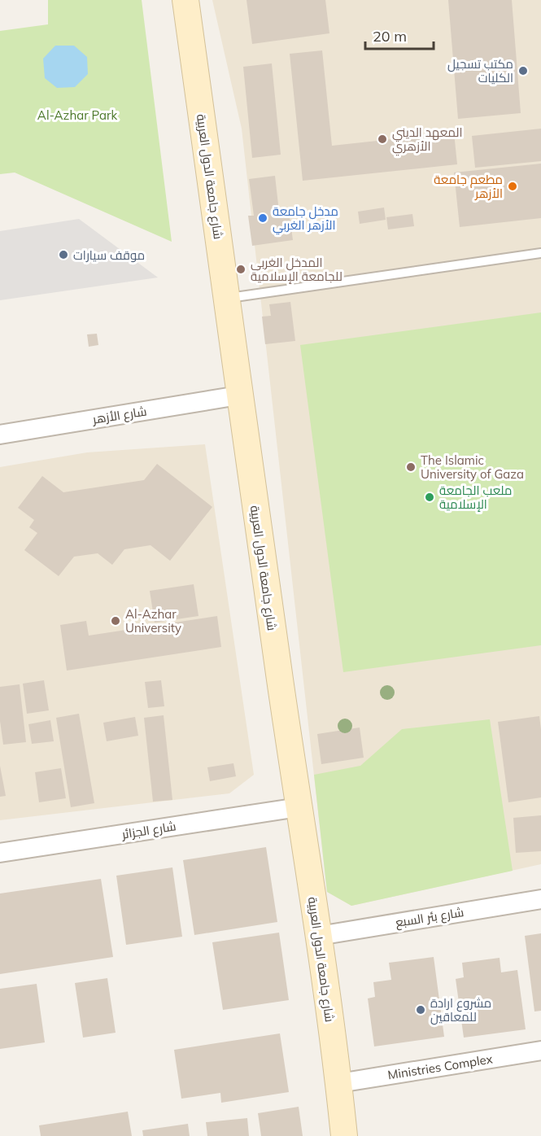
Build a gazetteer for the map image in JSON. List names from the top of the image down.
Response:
{
  "streets": {
    "main road": ["شارع جامعة الدول العربية"],
    "street": [
      "شارع الأزهر",
      "شارع الجزائر",
      "شارع بئر السبع",
      "Ministries Complex"
    ]
  },
  "crossings": [
    ["شارع جامعة الدول العربية", "شارع الأزهر"],
    ["شارع جامعة الدول العربية", "شارع الجزائر"],
    ["شارع جامعة الدول العربية", "شارع بئر السبع"],
    ["شارع جامعة الدول العربية", "Ministries Complex"]
  ],
  "parks": ["Al-Azhar Park"],
  "places": [
    "مكتب تسجيل الكليات",
    "المعهد الديني الأزهري",
    "مطعم جامعة الأزهر",
    "مدخل جامعة الأزهر الغربي",
    "موقف سيارات",
    "المدخل الغربي للجامعة الإسلامية",
    "The Islamic University of Gaza",
    "ملعب الجامعة الإسلامية",
    "Al-Azhar University",
    "مشروع ارادة للمعاقين"
  ],
  "scale_bar": "20 m"
}
